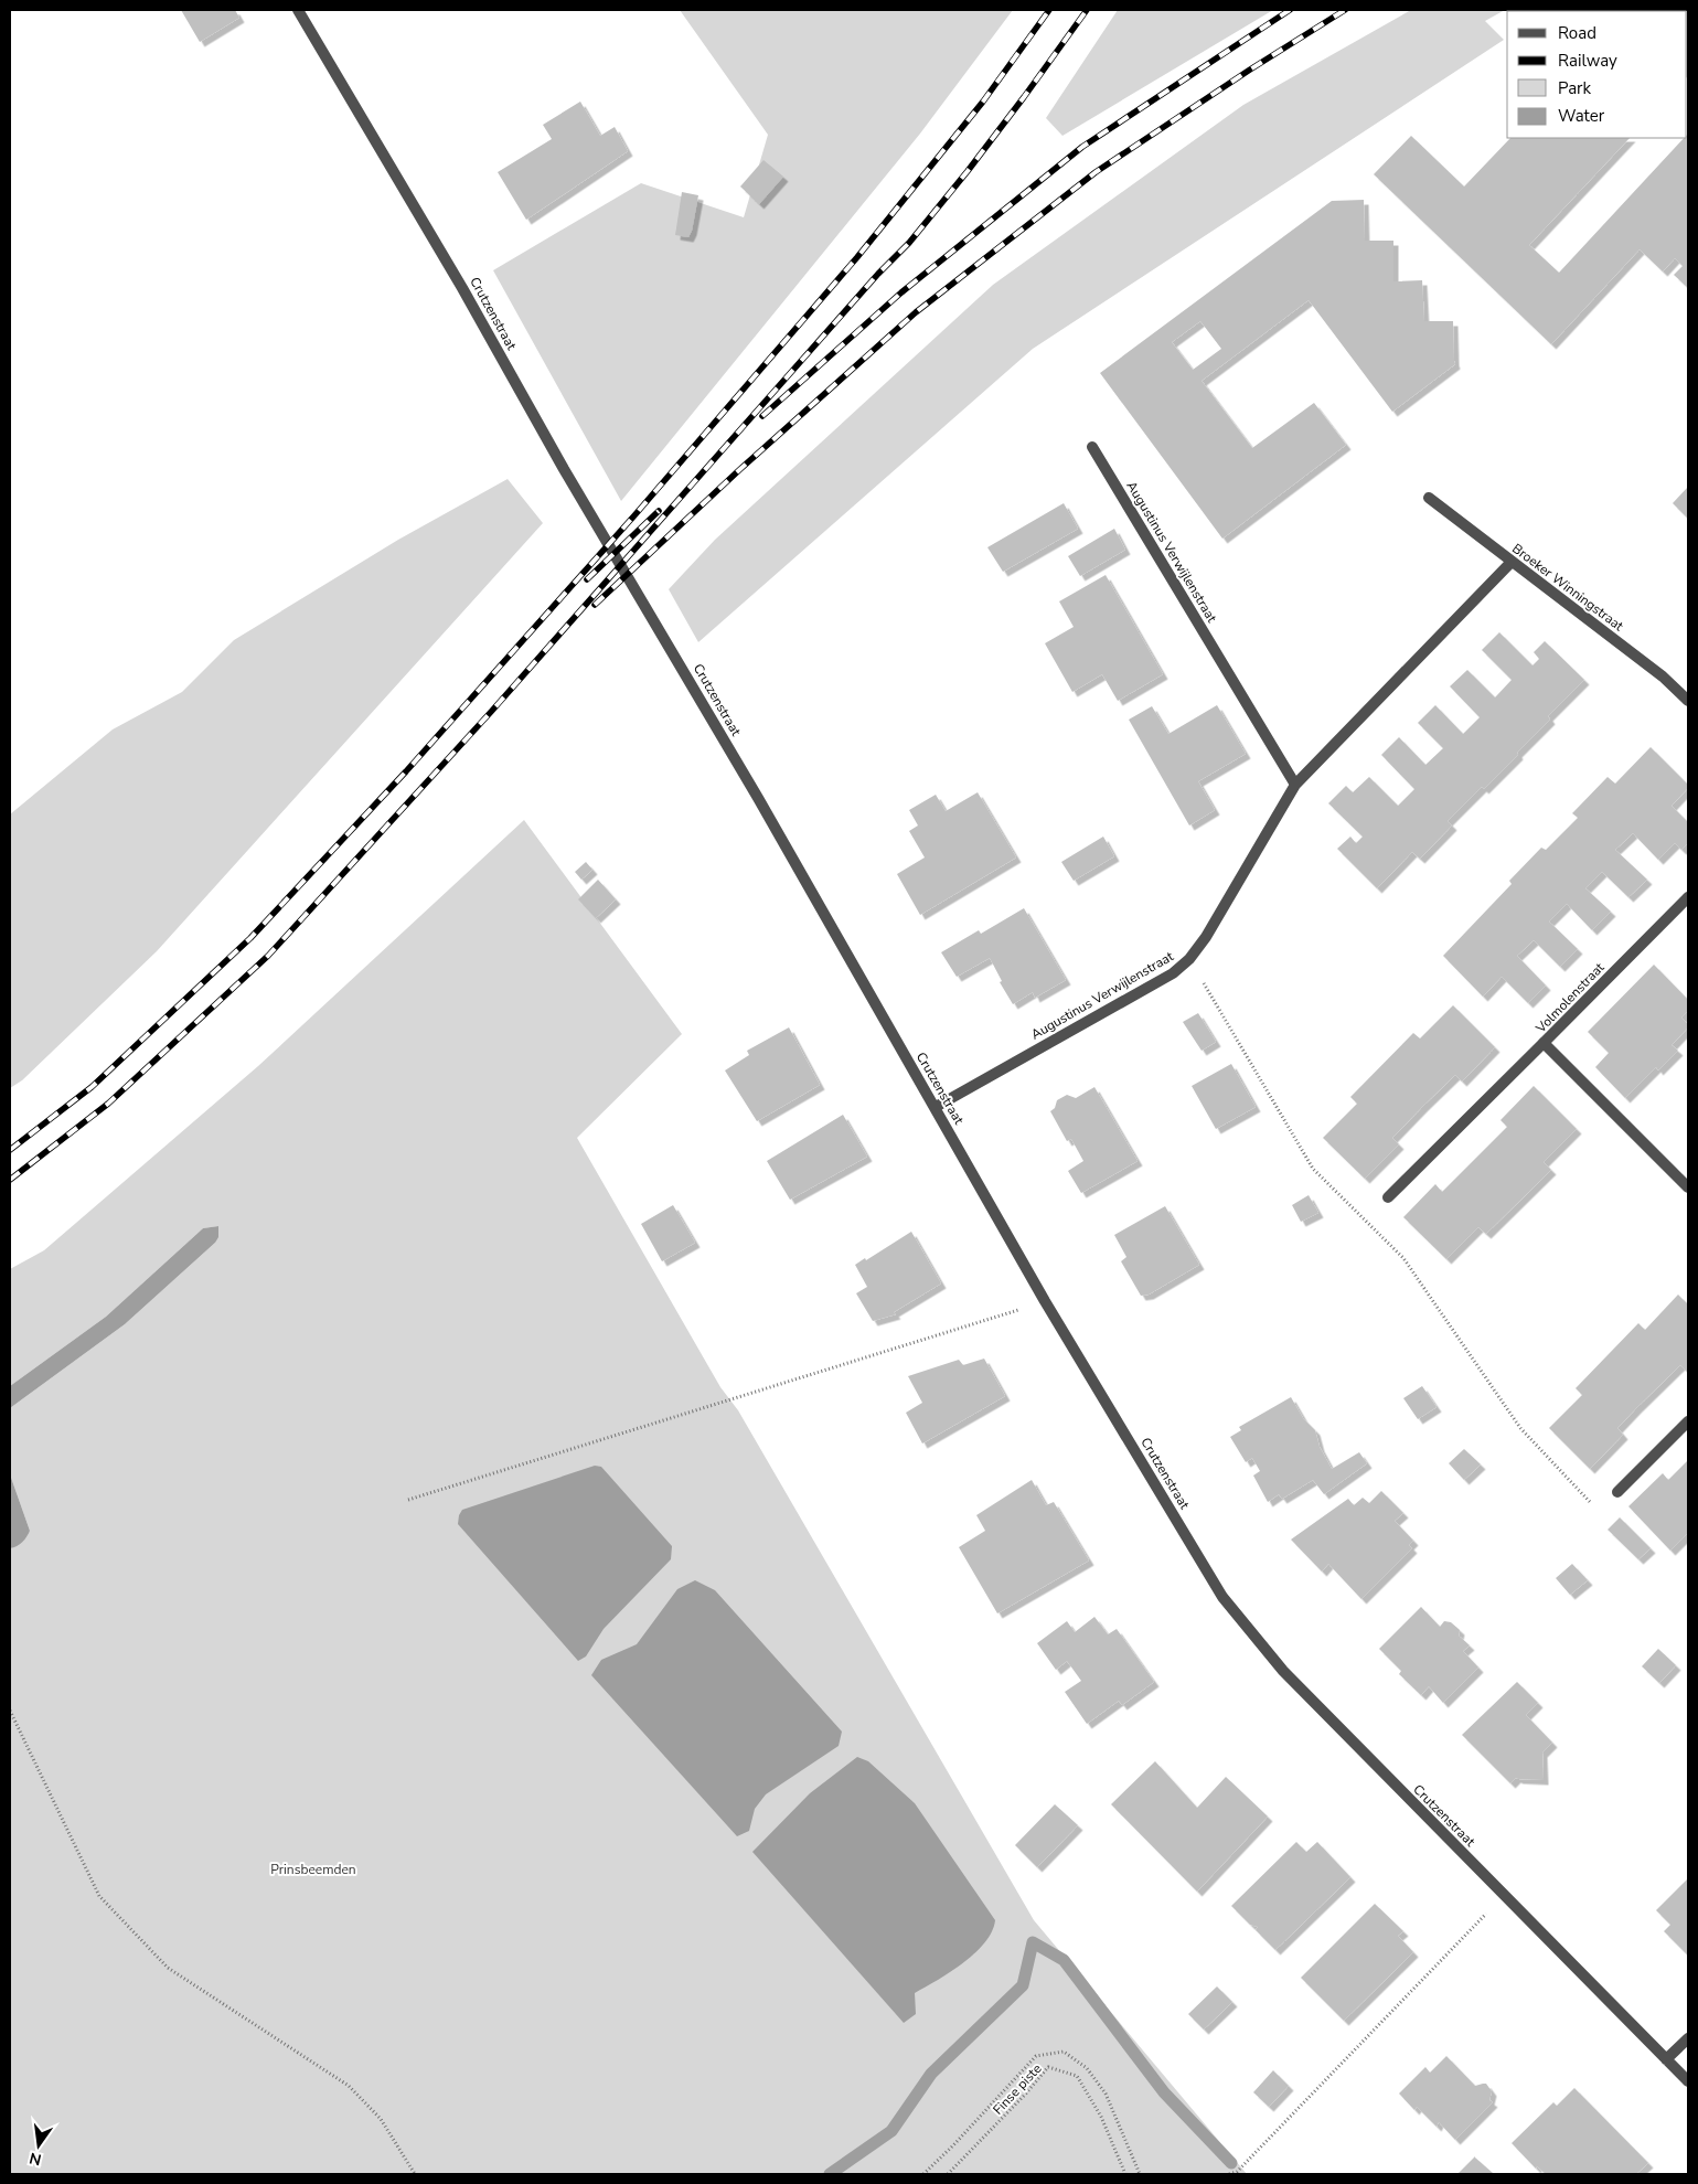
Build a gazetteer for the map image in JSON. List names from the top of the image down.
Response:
{
  "streets": {
    "street": [
      "Crutzenstraat",
      "Augustinus Verwijlenstraat",
      "Broeker Winningstraat",
      "Volmolenstraat"
    ],
    "path": ["Finse piste"]
  },
  "crossings": [
    ["Crutzenstraat", "Augustinus Verwijlenstraat"],
    ["Augustinus Verwijlenstraat", "Broeker Winningstraat"]
  ],
  "parks": ["Prinsbeemden"],
  "legend": [
    "Road",
    "Railway",
    "Park",
    "Water"
  ],
  "north": "bottom"
}
